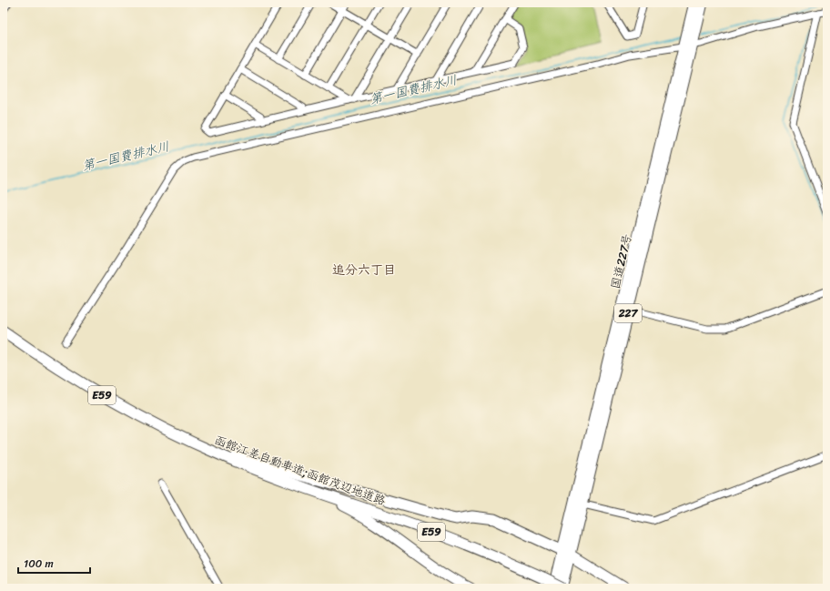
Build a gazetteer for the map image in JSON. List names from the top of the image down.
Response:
{
  "streets": {
    "highway": [
      "国道227号",
      "227",
      "E59",
      "函館江差自動車道;函館茂辺地道路"
    ]
  },
  "crossings": [
    ["国道227号", "函館江差自動車道;函館茂辺地道路"]
  ],
  "districts": ["追分六丁目"],
  "water": ["第一国費排水川"],
  "scale_bar": "100 m"
}
